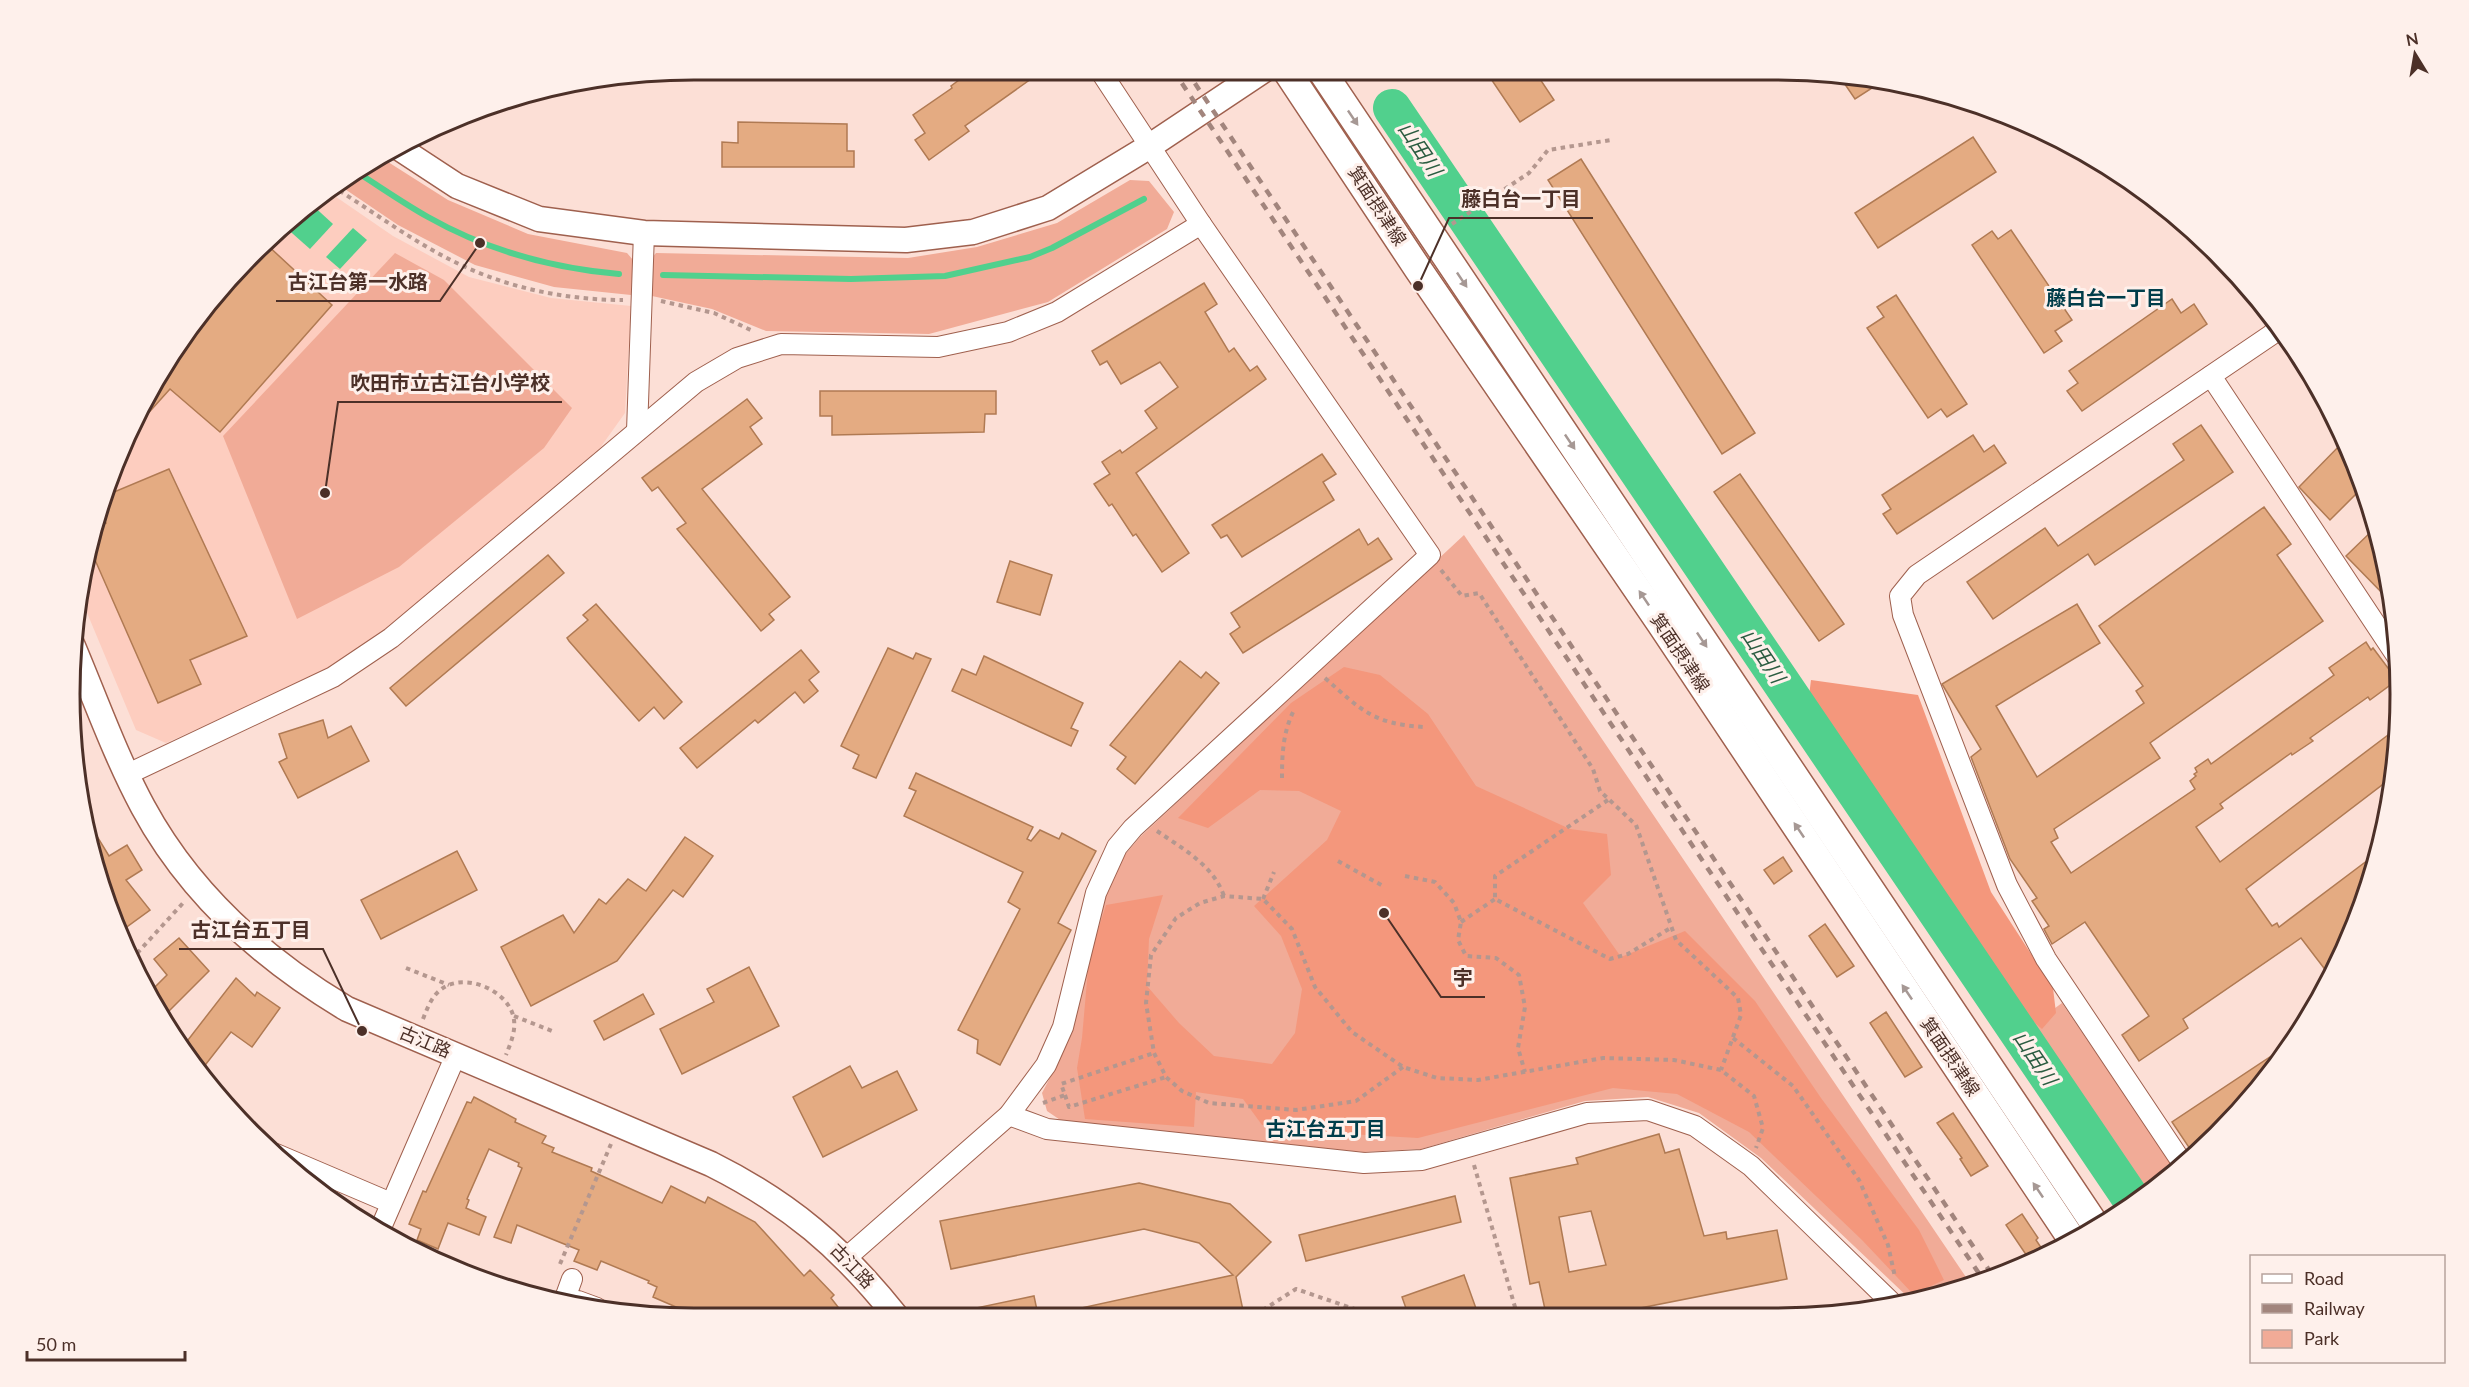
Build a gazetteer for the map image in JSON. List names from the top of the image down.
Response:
{
  "streets": {
    "main road": ["箕面摂津線"],
    "street": ["古江路"]
  },
  "districts": ["藤白台一丁目", "古江台五丁目"],
  "water": ["山田川"],
  "places": [
    "古江台第一水路",
    "藤白台一丁目",
    "吹田市立古江台小学校",
    "宇",
    "古江台五丁目"
  ],
  "legend": ["Road", "Railway", "Park"],
  "scale_bar": "50 m",
  "north": "top"
}
